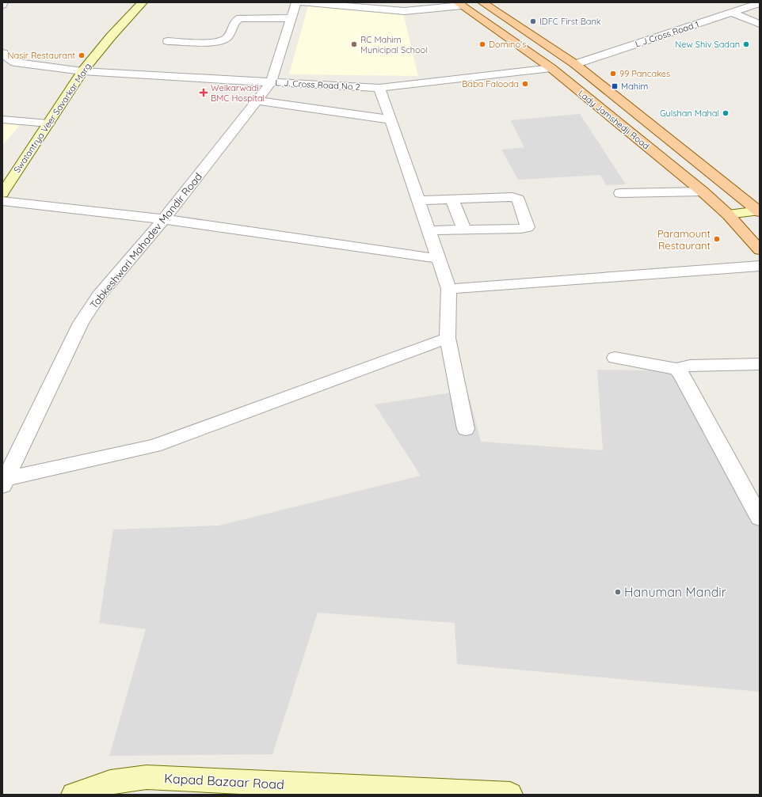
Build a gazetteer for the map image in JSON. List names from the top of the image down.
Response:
{
  "streets": {
    "main road": ["Lady Jamshedji Road"],
    "street": [
      "L J Cross Road 1",
      "L. J. Cross Road No 2",
      "Swatantrya Veer Savarkar Marg",
      "Tabkeshwari Mahadev Mandir Road",
      "Kapad Bazaar Road"
    ]
  },
  "crossings": [
    ["L J Cross Road 1", "Lady Jamshedji Road"],
    ["L. J. Cross Road No 2", "Swatantrya Veer Savarkar Marg"],
    ["L. J. Cross Road No 2", "Lady Jamshedji Road"],
    ["L. J. Cross Road No 2", "Tabkeshwari Mahadev Mandir Road"]
  ],
  "places": {
    "other": [
      "IDFC First Bank",
      "RC Mahim Municipal School",
      "Domino's",
      "New Shiv Sadan",
      "Nasir Restaurant",
      "99 Pancakes",
      "Baba Falooda",
      "Gulshan Mahal",
      "Paramount Restaurant",
      "Hanuman Mandir"
    ],
    "transit": ["Mahim"],
    "health": ["Welkarwadi BMC Hospital"]
  }
}
